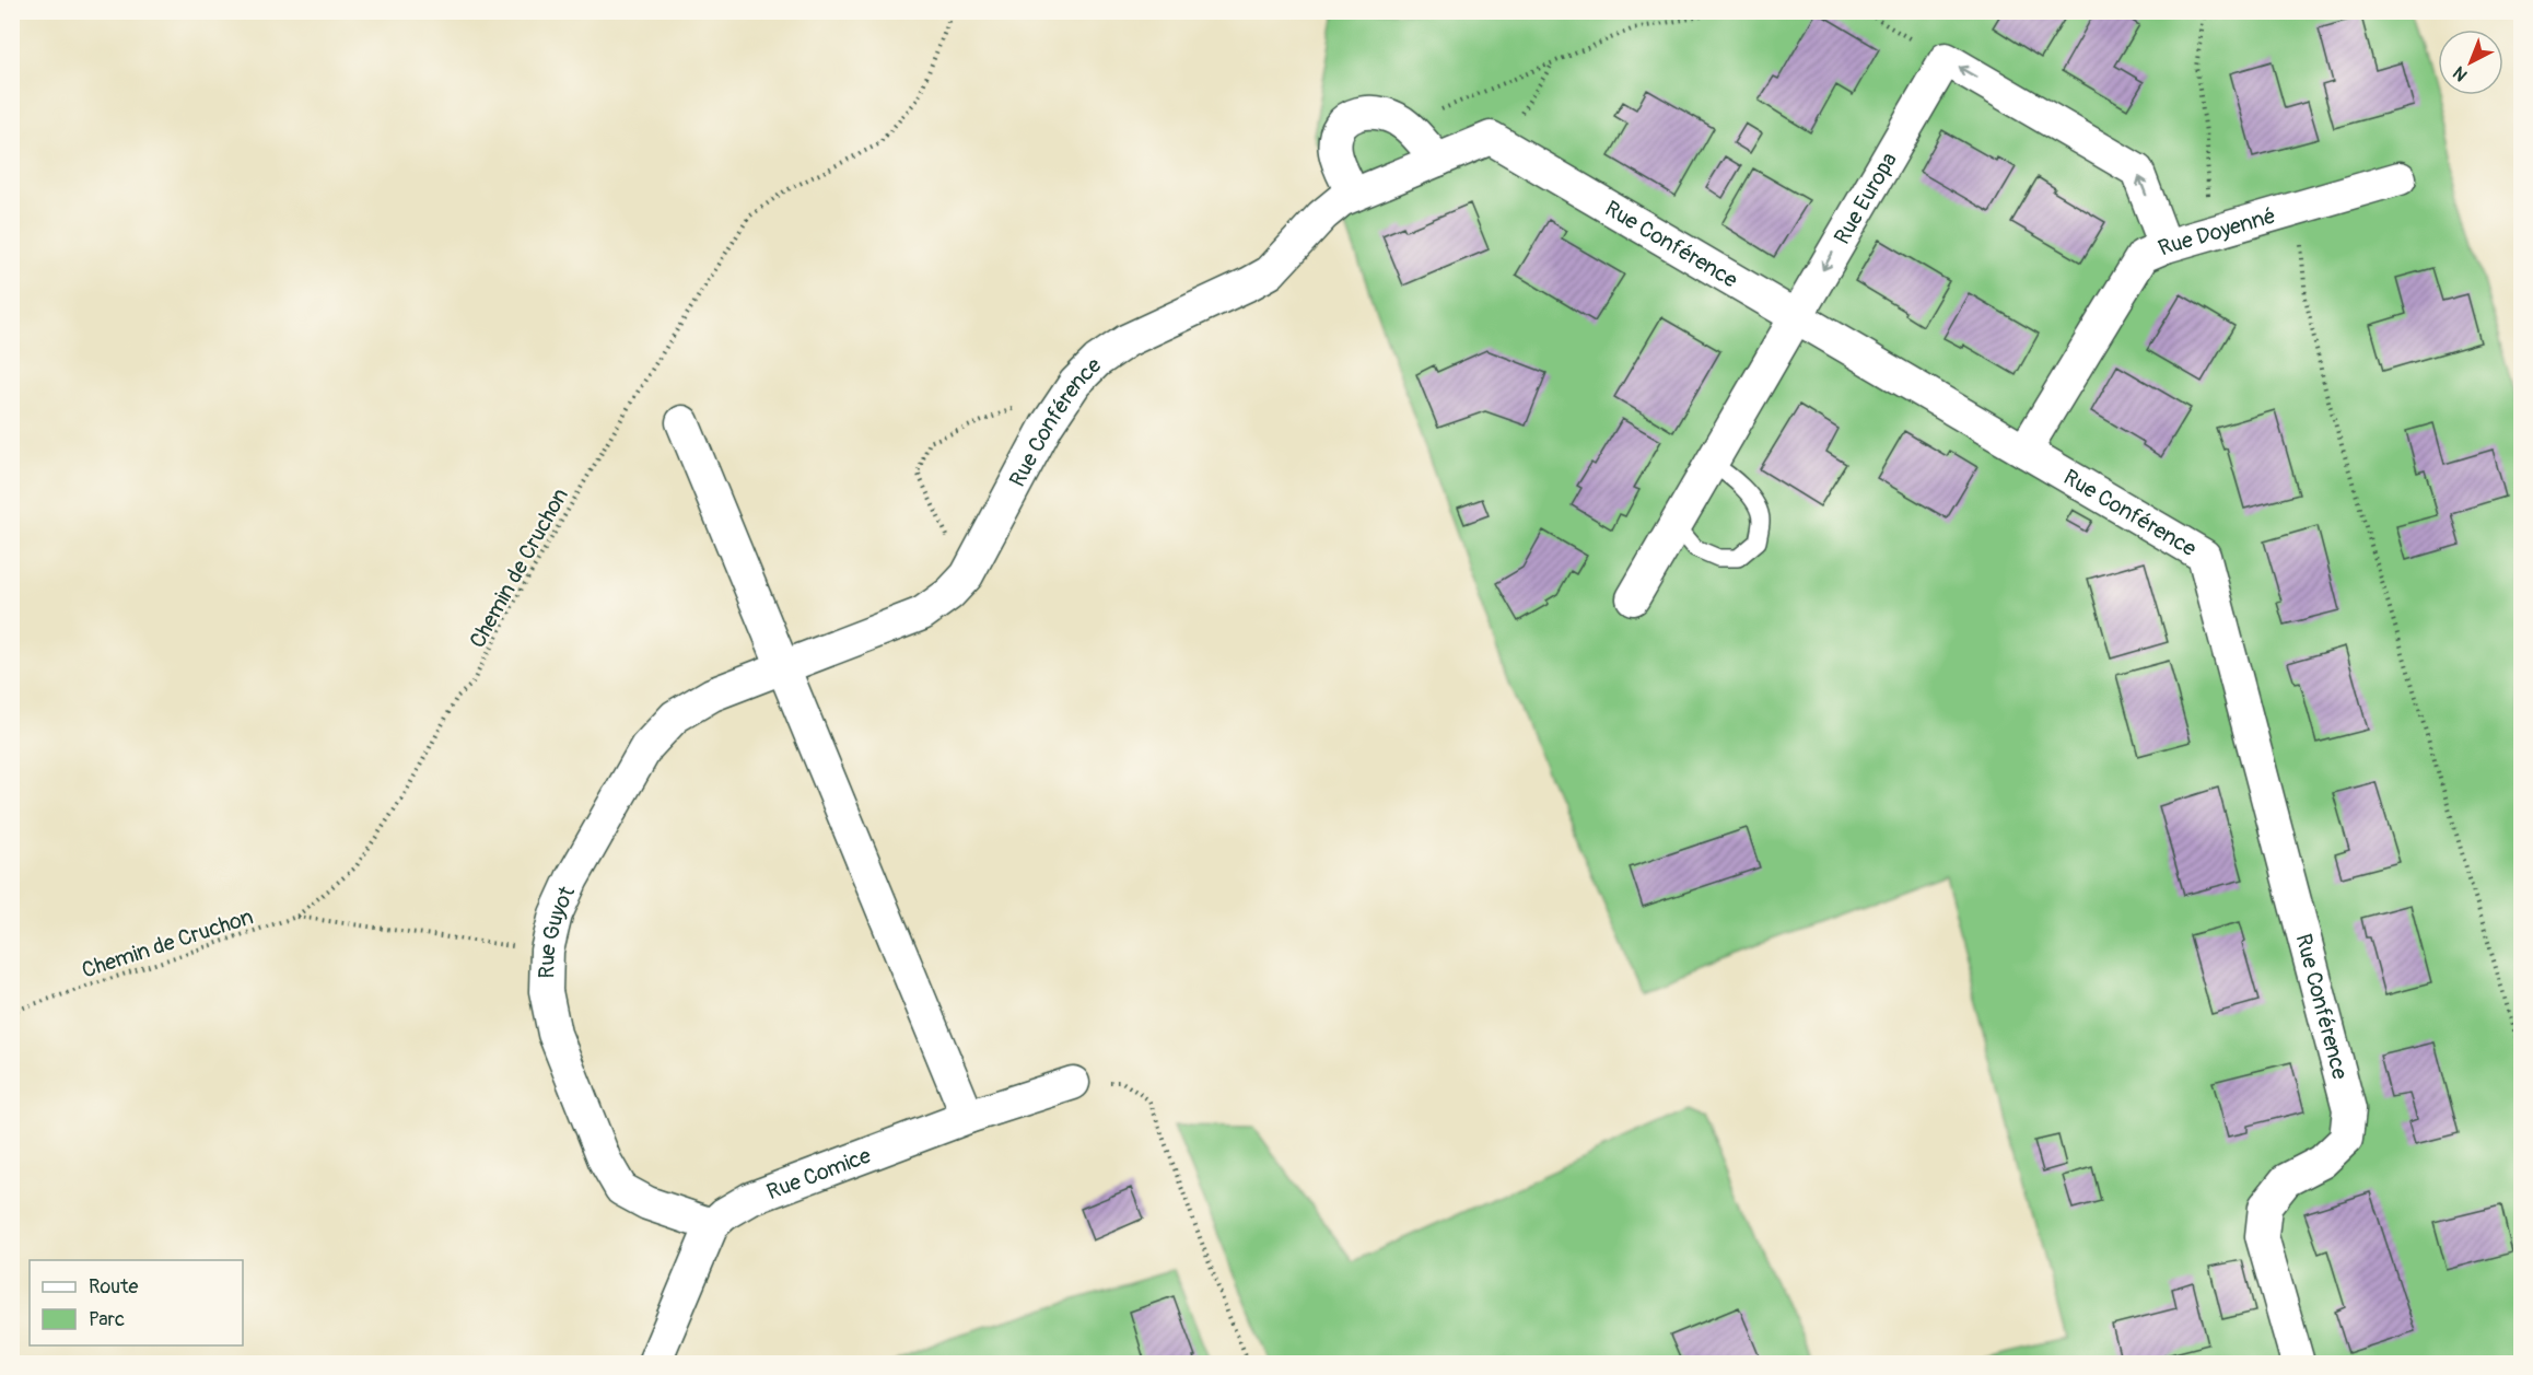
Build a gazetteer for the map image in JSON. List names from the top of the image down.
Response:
{
  "streets": {
    "street": [
      "Rue Europa",
      "Rue Doyenné",
      "Rue Conférence",
      "Rue Guyot",
      "Rue Comice"
    ],
    "path": ["Chemin de Cruchon"]
  },
  "crossings": [
    ["Rue Europa", "Rue Conférence"],
    ["Rue Doyenné", "Rue Conférence"],
    ["Rue Conférence", "Rue Guyot"],
    ["Rue Guyot", "Rue Comice"]
  ],
  "one_way": ["Rue Europa"],
  "legend": ["Route", "Parc"],
  "north": "bottom left"
}
